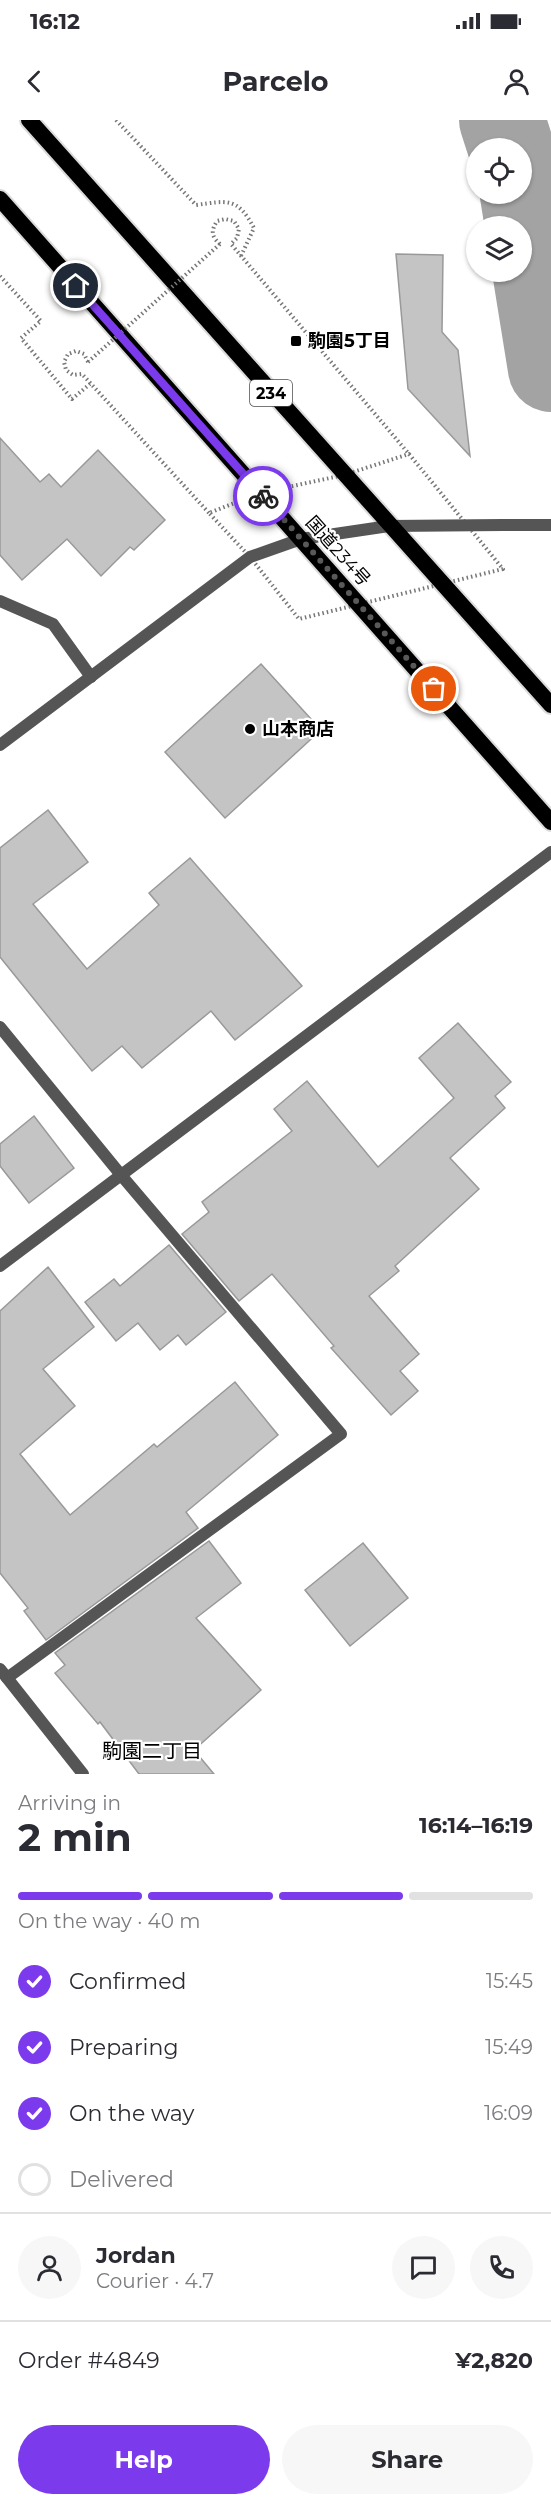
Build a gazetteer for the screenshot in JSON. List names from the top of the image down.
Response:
{
  "streets": {
    "highway": ["234", "国道234号"]
  },
  "districts": ["駒園二丁目"],
  "places": {
    "transit": ["駒園5丁目"],
    "other": ["山本商店"]
  },
  "page": {
    "status": "16:12",
    "header": "Parcelo",
    "heading": ["2 min", "Arriving in", "16:14–16:19"],
    "panel": [
      "Jordan",
      "Courier · 4.7",
      "Order #4849",
      "¥2,820"
    ],
    "bar": "On the way · 40 m",
    "list": [
      ["Confirmed", "15:45"],
      ["Preparing", "15:49"],
      ["On the way", "16:09"],
      "Delivered"
    ],
    "buttons": ["Help", "Share"]
  }
}
